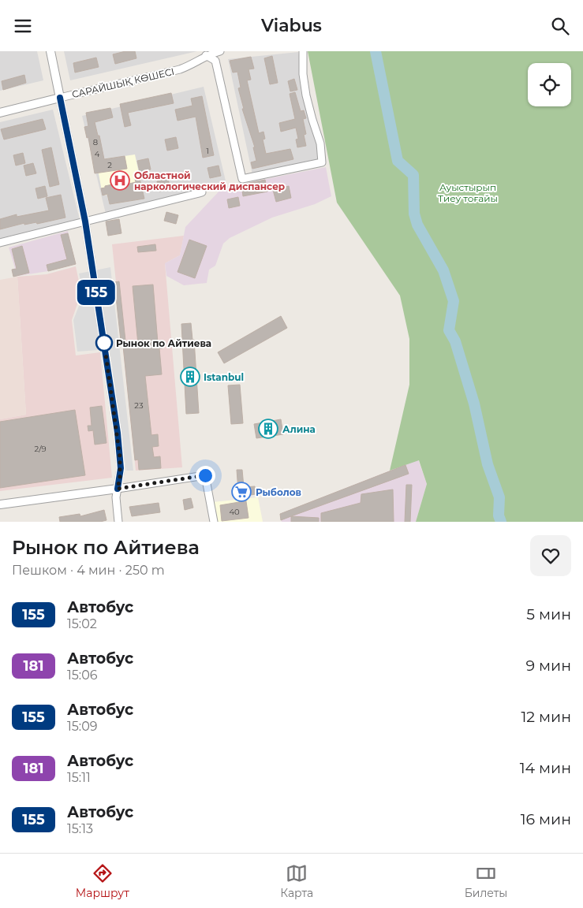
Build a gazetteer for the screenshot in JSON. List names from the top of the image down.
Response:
{
  "streets": {
    "street": ["САРАЙШЫҚ КӨШЕСІ"]
  },
  "parks": ["Ауыстырып Тиеу тоғайы"],
  "places": {
    "hospital": ["Областной наркологический диспансер"],
    "other": ["Рынок по Айтиева"],
    "building": ["Istanbul", "Алина"],
    "supermarket": ["Рыболов"]
  },
  "lines": ["bus line 155"],
  "house_numbers": [
    "8",
    "1",
    "4",
    "2",
    "23",
    "2/9",
    "40"
  ],
  "page": {
    "header": "Viabus",
    "on_map": "155",
    "heading": ["Рынок по Айтиева", "Пешком · 4 мин · 250 m"],
    "list": [
      {
        "mark": "155",
        "name": "Автобус",
        "note": "15:02",
        "value": "5 мин"
      },
      {
        "mark": "181",
        "name": "Автобус",
        "note": "15:06",
        "value": "9 мин"
      },
      {
        "mark": "155",
        "name": "Автобус",
        "note": "15:09",
        "value": "12 мин"
      },
      {
        "mark": "181",
        "name": "Автобус",
        "note": "15:11",
        "value": "14 мин"
      },
      {
        "mark": "155",
        "name": "Автобус",
        "note": "15:13",
        "value": "16 мин"
      }
    ],
    "tabs": ["Маршрут", "Карта", "Билеты"]
  }
}
